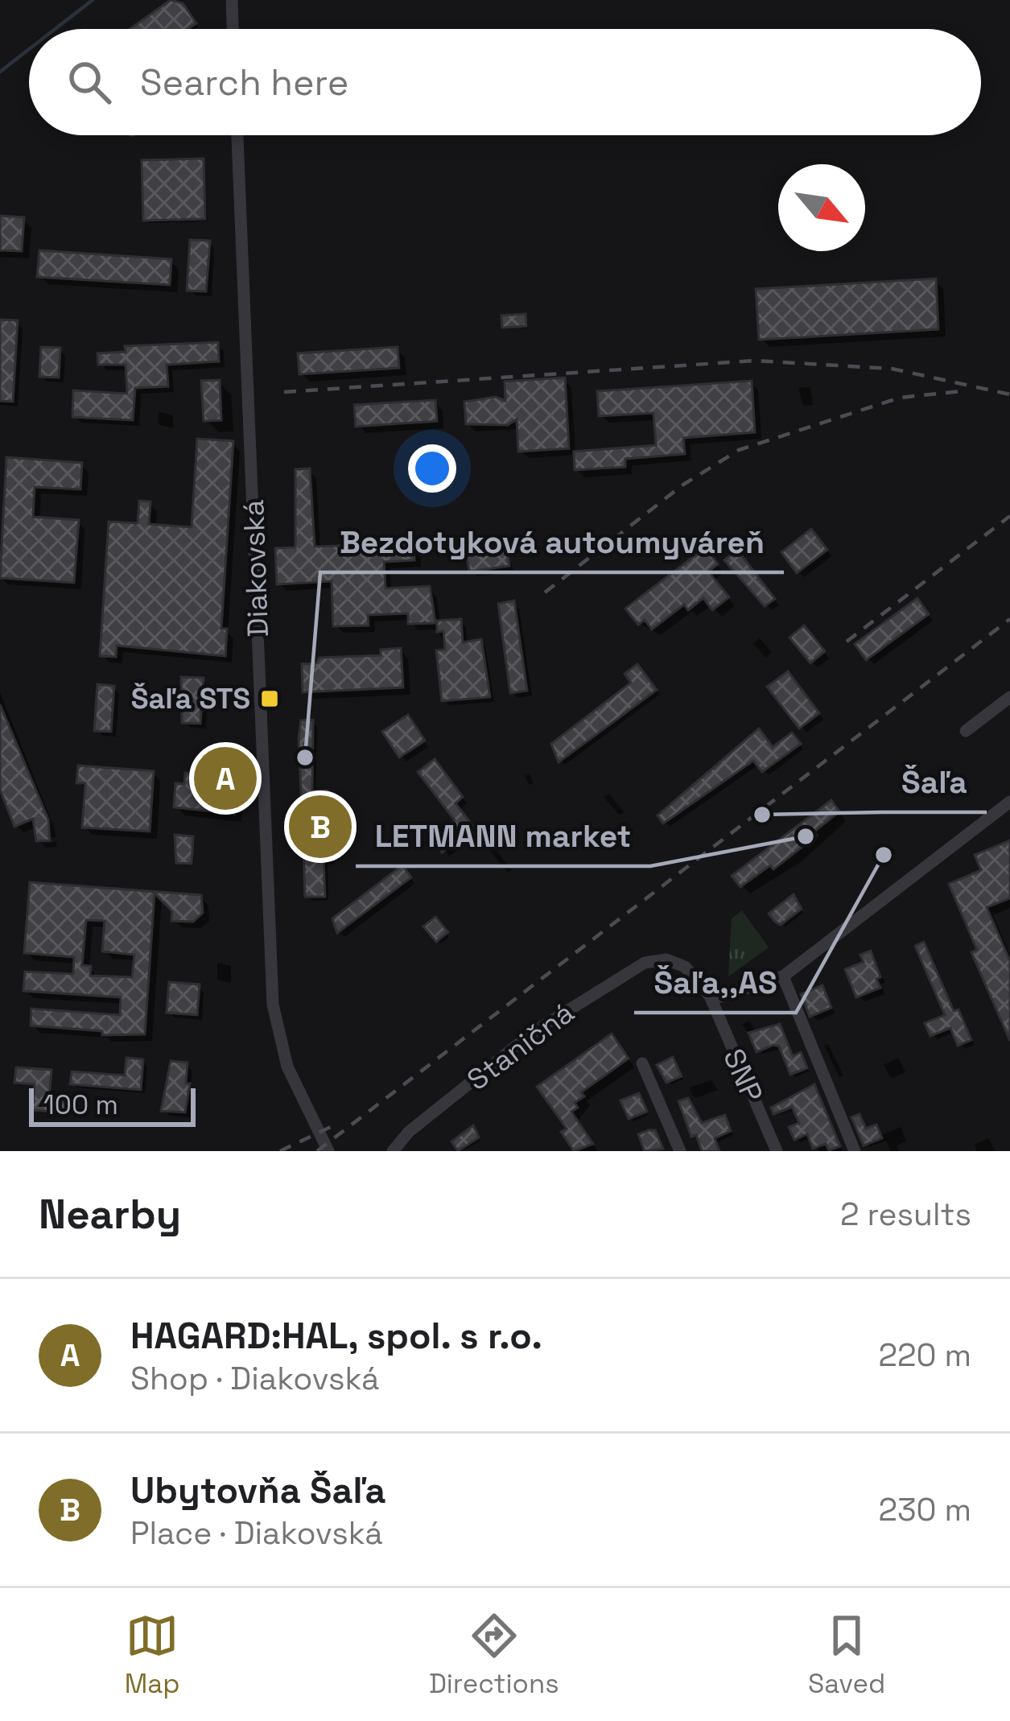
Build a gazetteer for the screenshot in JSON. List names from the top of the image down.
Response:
{
  "streets": {
    "street": ["Diakovská", "Staničná", "SNP"]
  },
  "crossings": [
    ["Staničná", "SNP"]
  ],
  "places": {
    "transit": ["Šaľa STS"],
    "other": [
      "Bezdotyková autoumyváreň",
      "Šaľa",
      "LETMANN market",
      "Šaľa,,AS"
    ]
  },
  "scale_bar": "100 m",
  "north": "bottom right",
  "page": {
    "search": "Search here",
    "pins": ["A", "B"],
    "scale": "100 m",
    "heading": ["Nearby", "2 results"],
    "list": [
      {
        "mark": "A",
        "name": "HAGARD:HAL, spol. s r.o.",
        "note": "Shop · Diakovská",
        "value": "220 m"
      },
      {
        "mark": "B",
        "name": "Ubytovňa Šaľa",
        "note": "Place · Diakovská",
        "value": "230 m"
      }
    ],
    "nav": ["Map", "Directions", "Saved"]
  }
}
